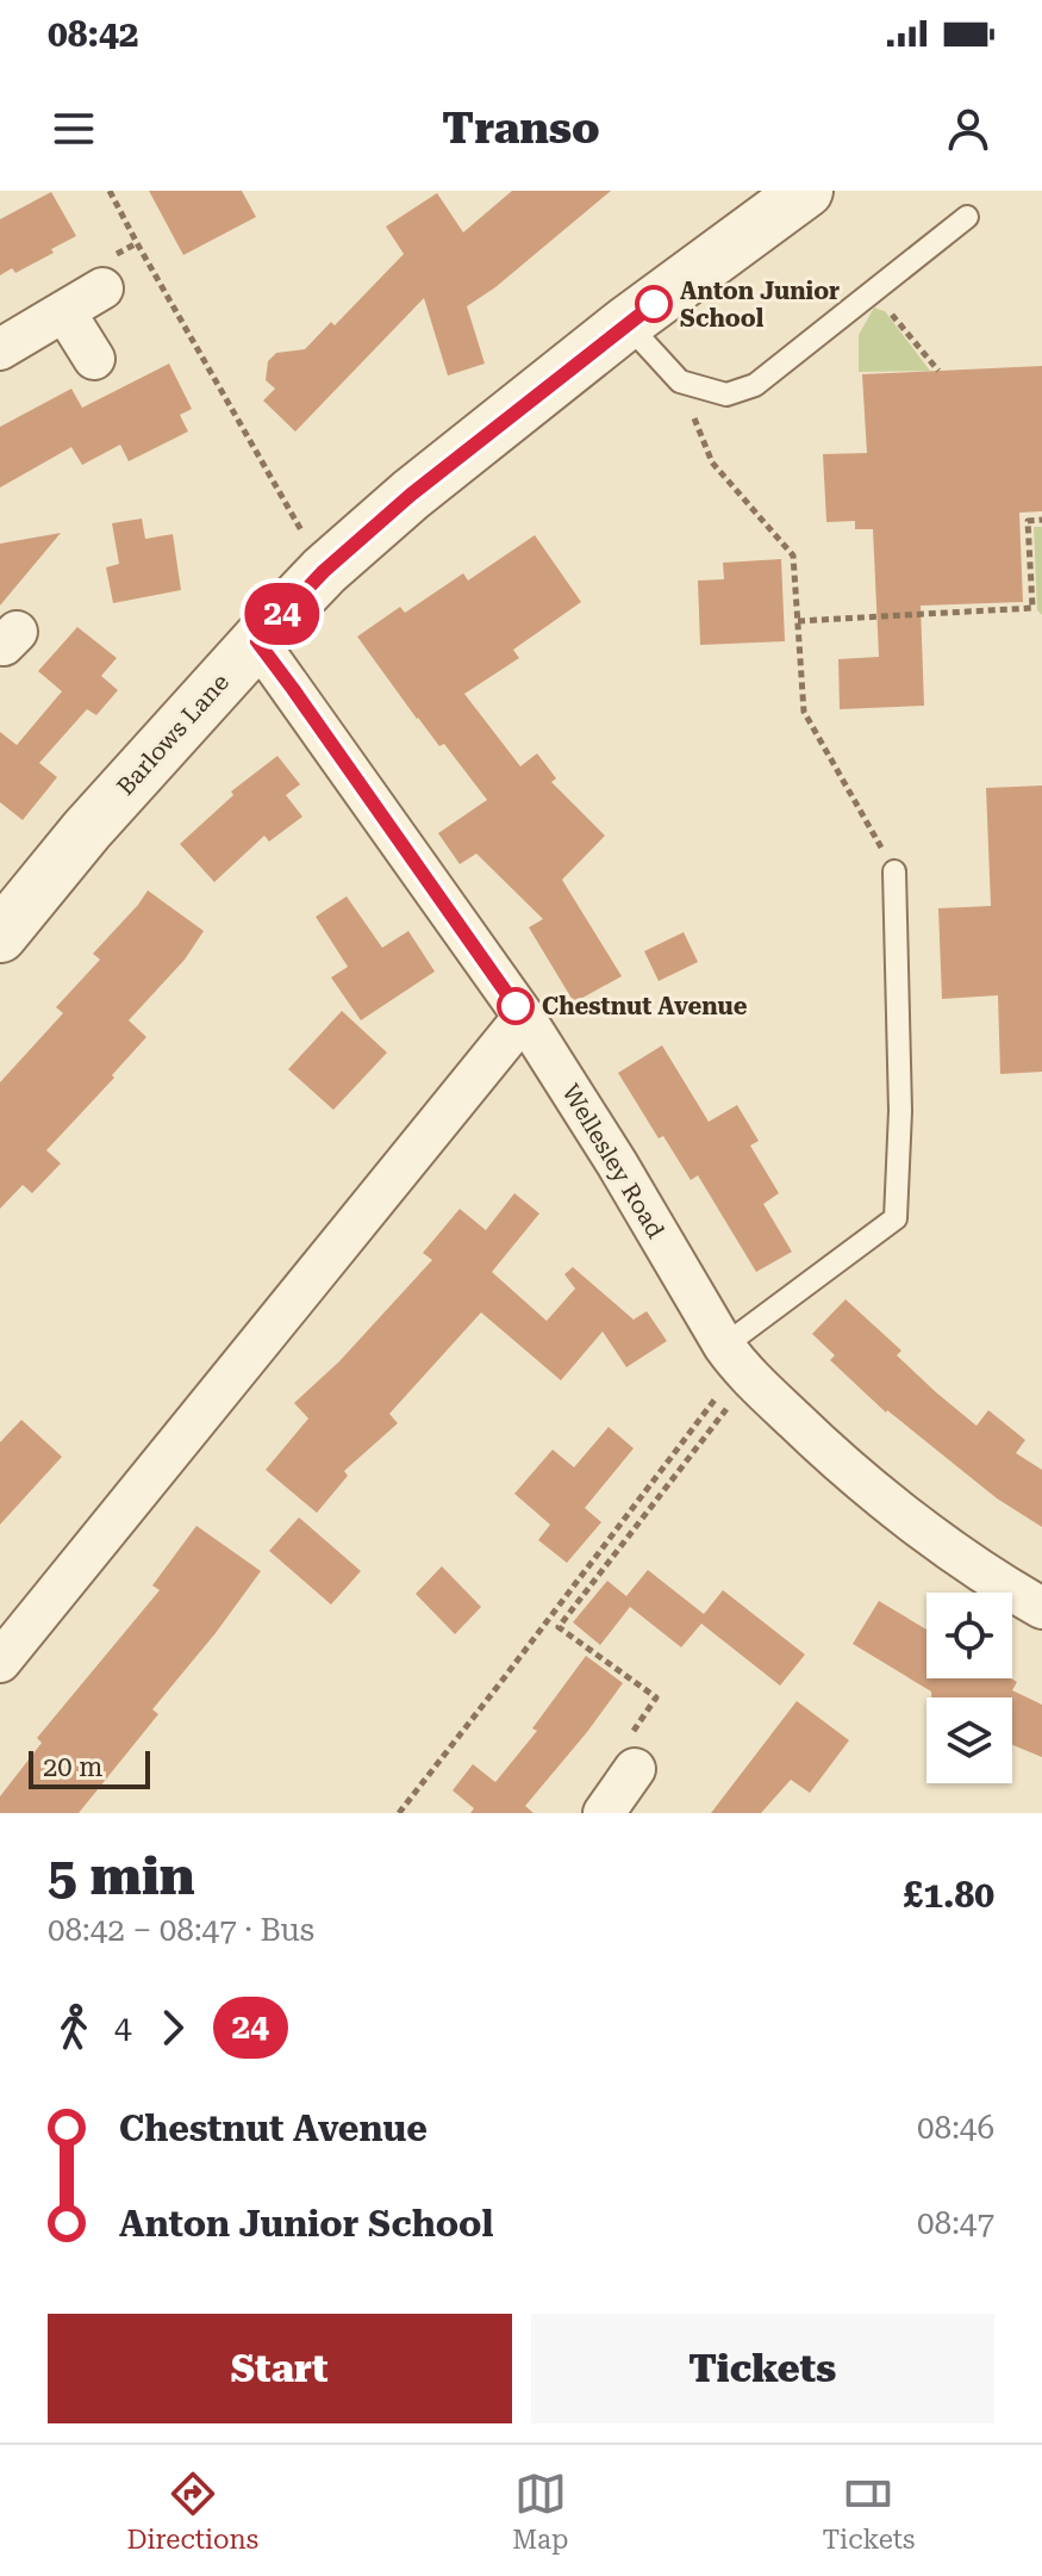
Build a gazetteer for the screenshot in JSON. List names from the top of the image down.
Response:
{
  "streets": {
    "street": ["Barlows Lane", "Wellesley Road"]
  },
  "crossings": [
    ["Barlows Lane", "Wellesley Road"]
  ],
  "places": ["Anton Junior School", "Chestnut Avenue"],
  "lines": ["bus line 24"],
  "scale_bar": "20 m",
  "page": {
    "status": "08:42",
    "header": "Transo",
    "on_map": "24",
    "scale": "20 m",
    "heading": ["5 min", "08:42 – 08:47 · Bus", "£1.80"],
    "legs": ["4", "24"],
    "list": [
      {
        "name": "Chestnut Avenue",
        "value": "08:46"
      },
      {
        "name": "Anton Junior School",
        "value": "08:47"
      }
    ],
    "buttons": ["Start", "Tickets"],
    "tabs": ["Directions", "Map", "Tickets"]
  }
}
